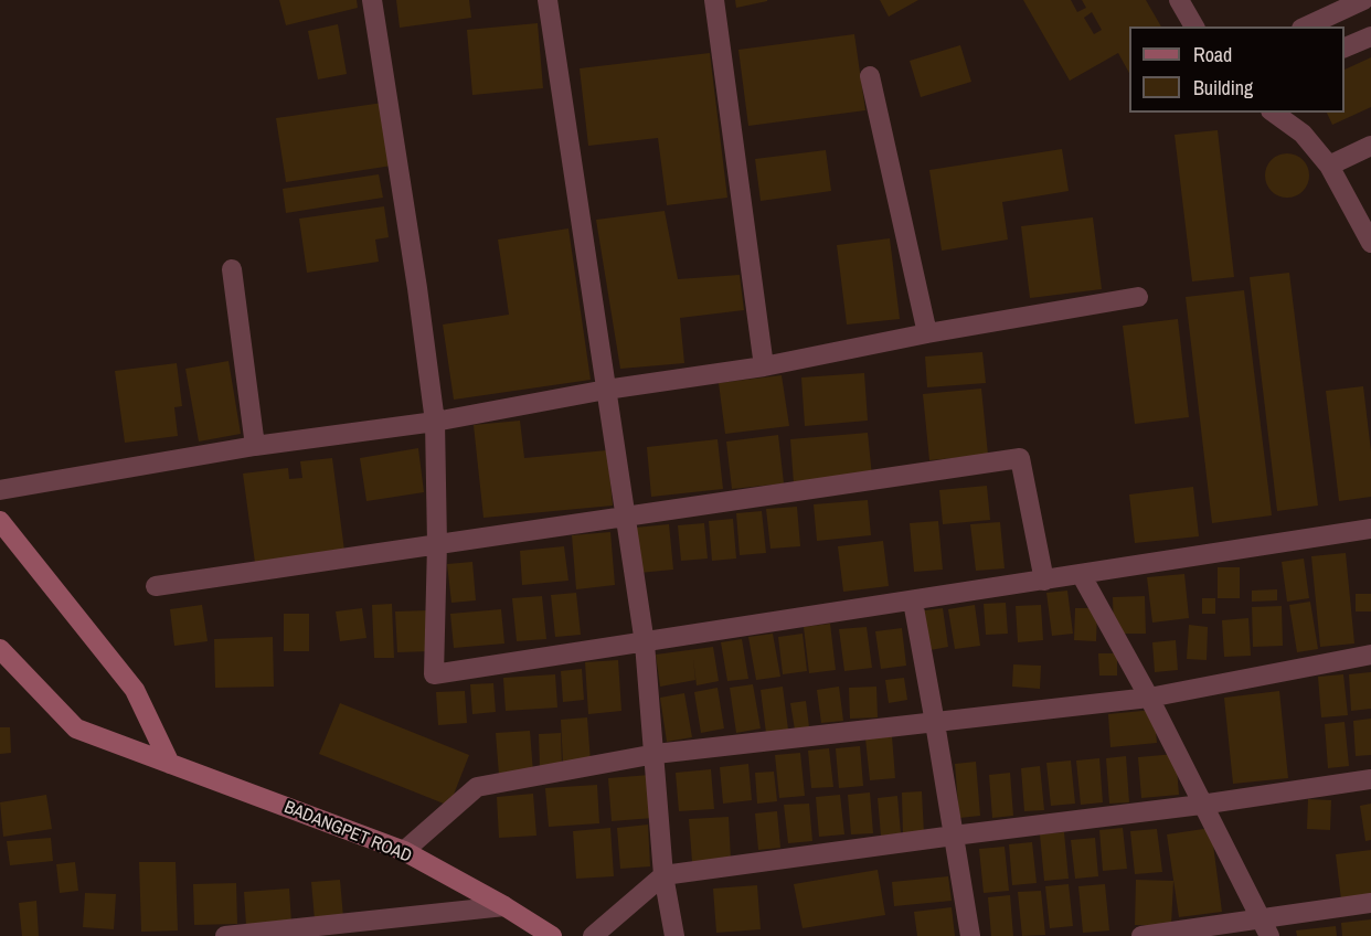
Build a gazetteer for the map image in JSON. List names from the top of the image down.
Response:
{
  "streets": {
    "main road": ["BADANGPET ROAD"]
  },
  "legend": ["Road", "Building"]
}
